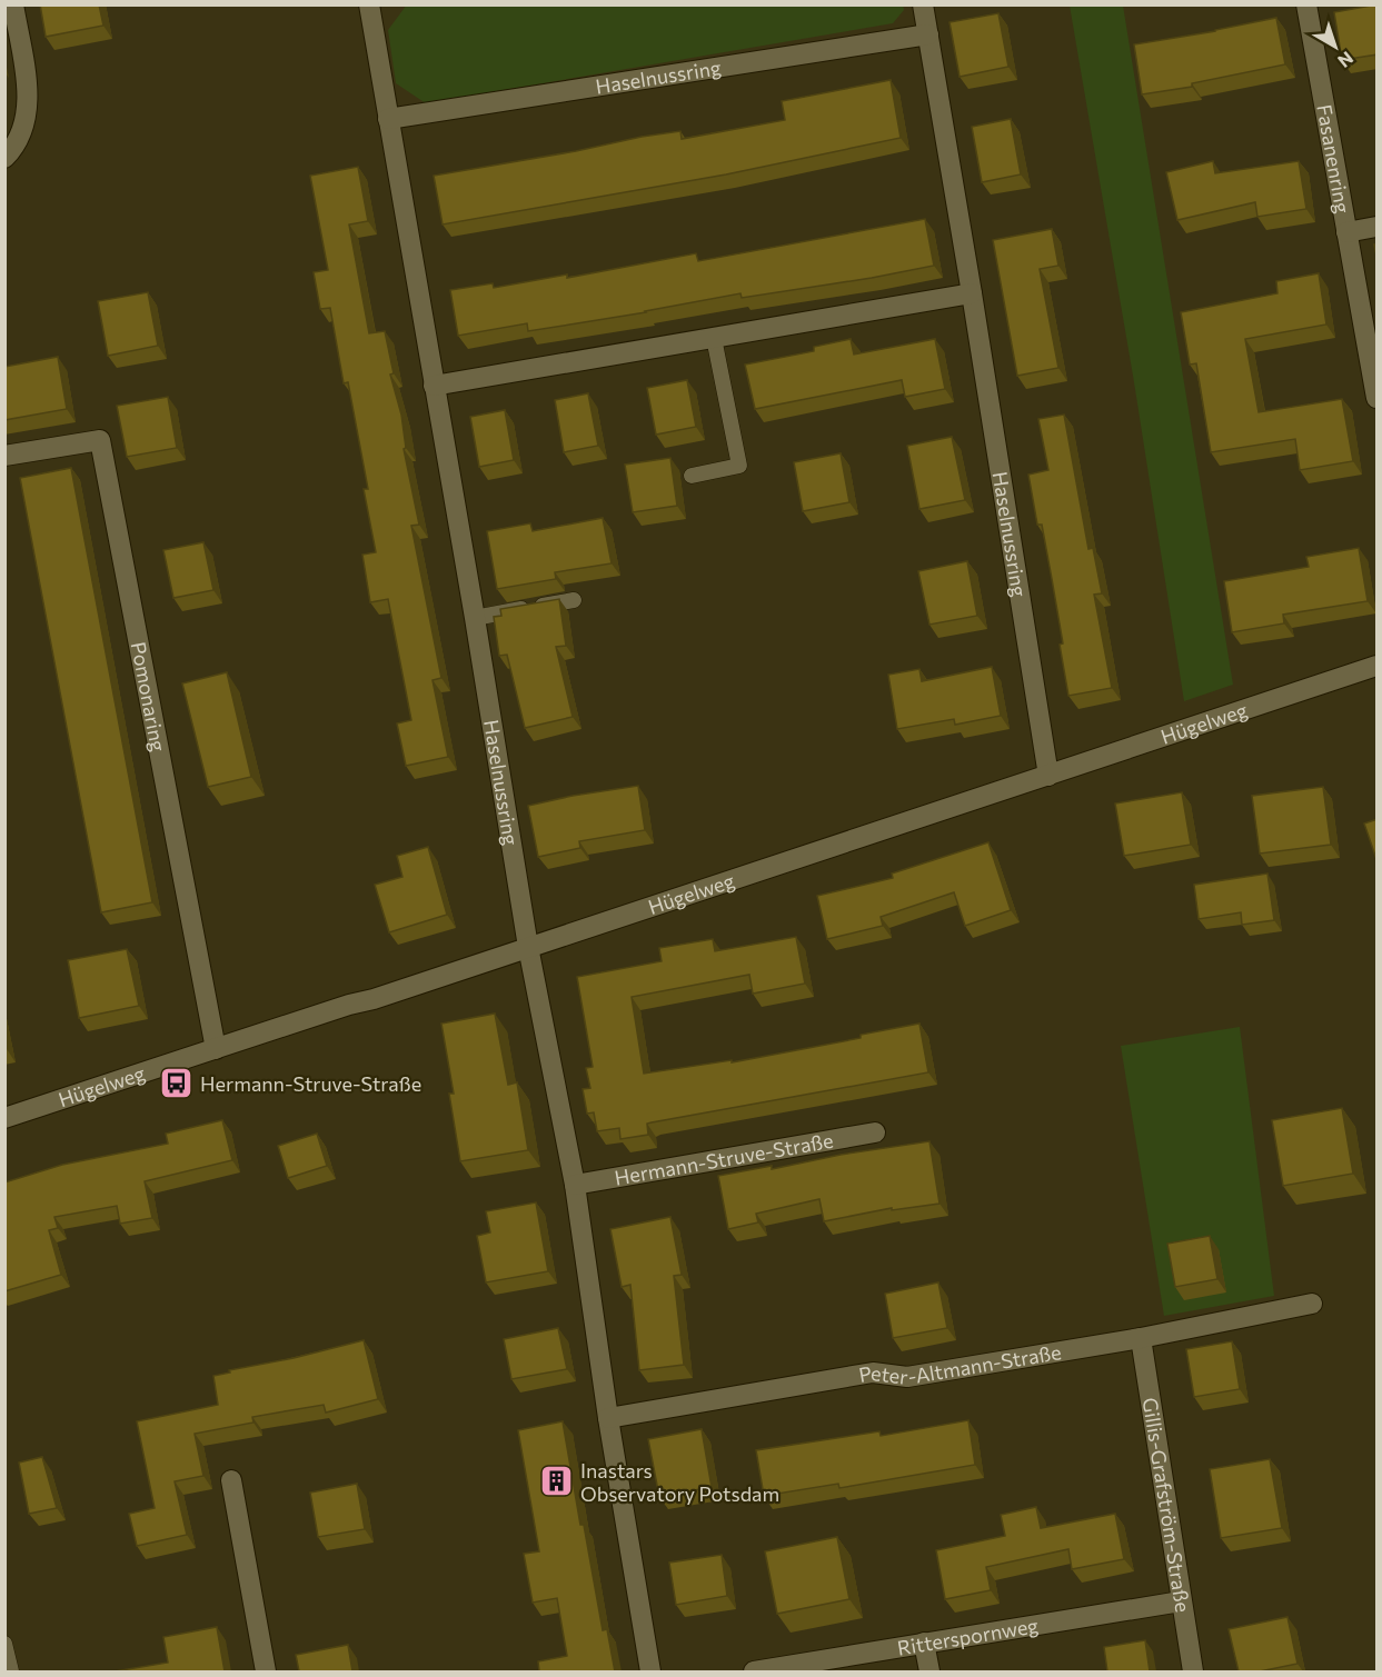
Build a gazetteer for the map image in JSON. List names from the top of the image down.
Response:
{
  "streets": {
    "street": [
      "Haselnussring",
      "Fasanenring",
      "Pomonaring",
      "Hügelweg",
      "Hermann-Struve-Straße",
      "Peter-Altmann-Straße",
      "Gillis-Grafström-Straße",
      "Ritterspornweg"
    ]
  },
  "crossings": [
    ["Haselnussring", "Hügelweg"],
    ["Pomonaring", "Hügelweg"],
    ["Peter-Altmann-Straße", "Gillis-Grafström-Straße"],
    ["Gillis-Grafström-Straße", "Ritterspornweg"]
  ],
  "places": {
    "bus stop": ["Hermann-Struve-Straße"],
    "building": ["Inastars Observatory Potsdam"]
  },
  "north": "bottom right"
}
